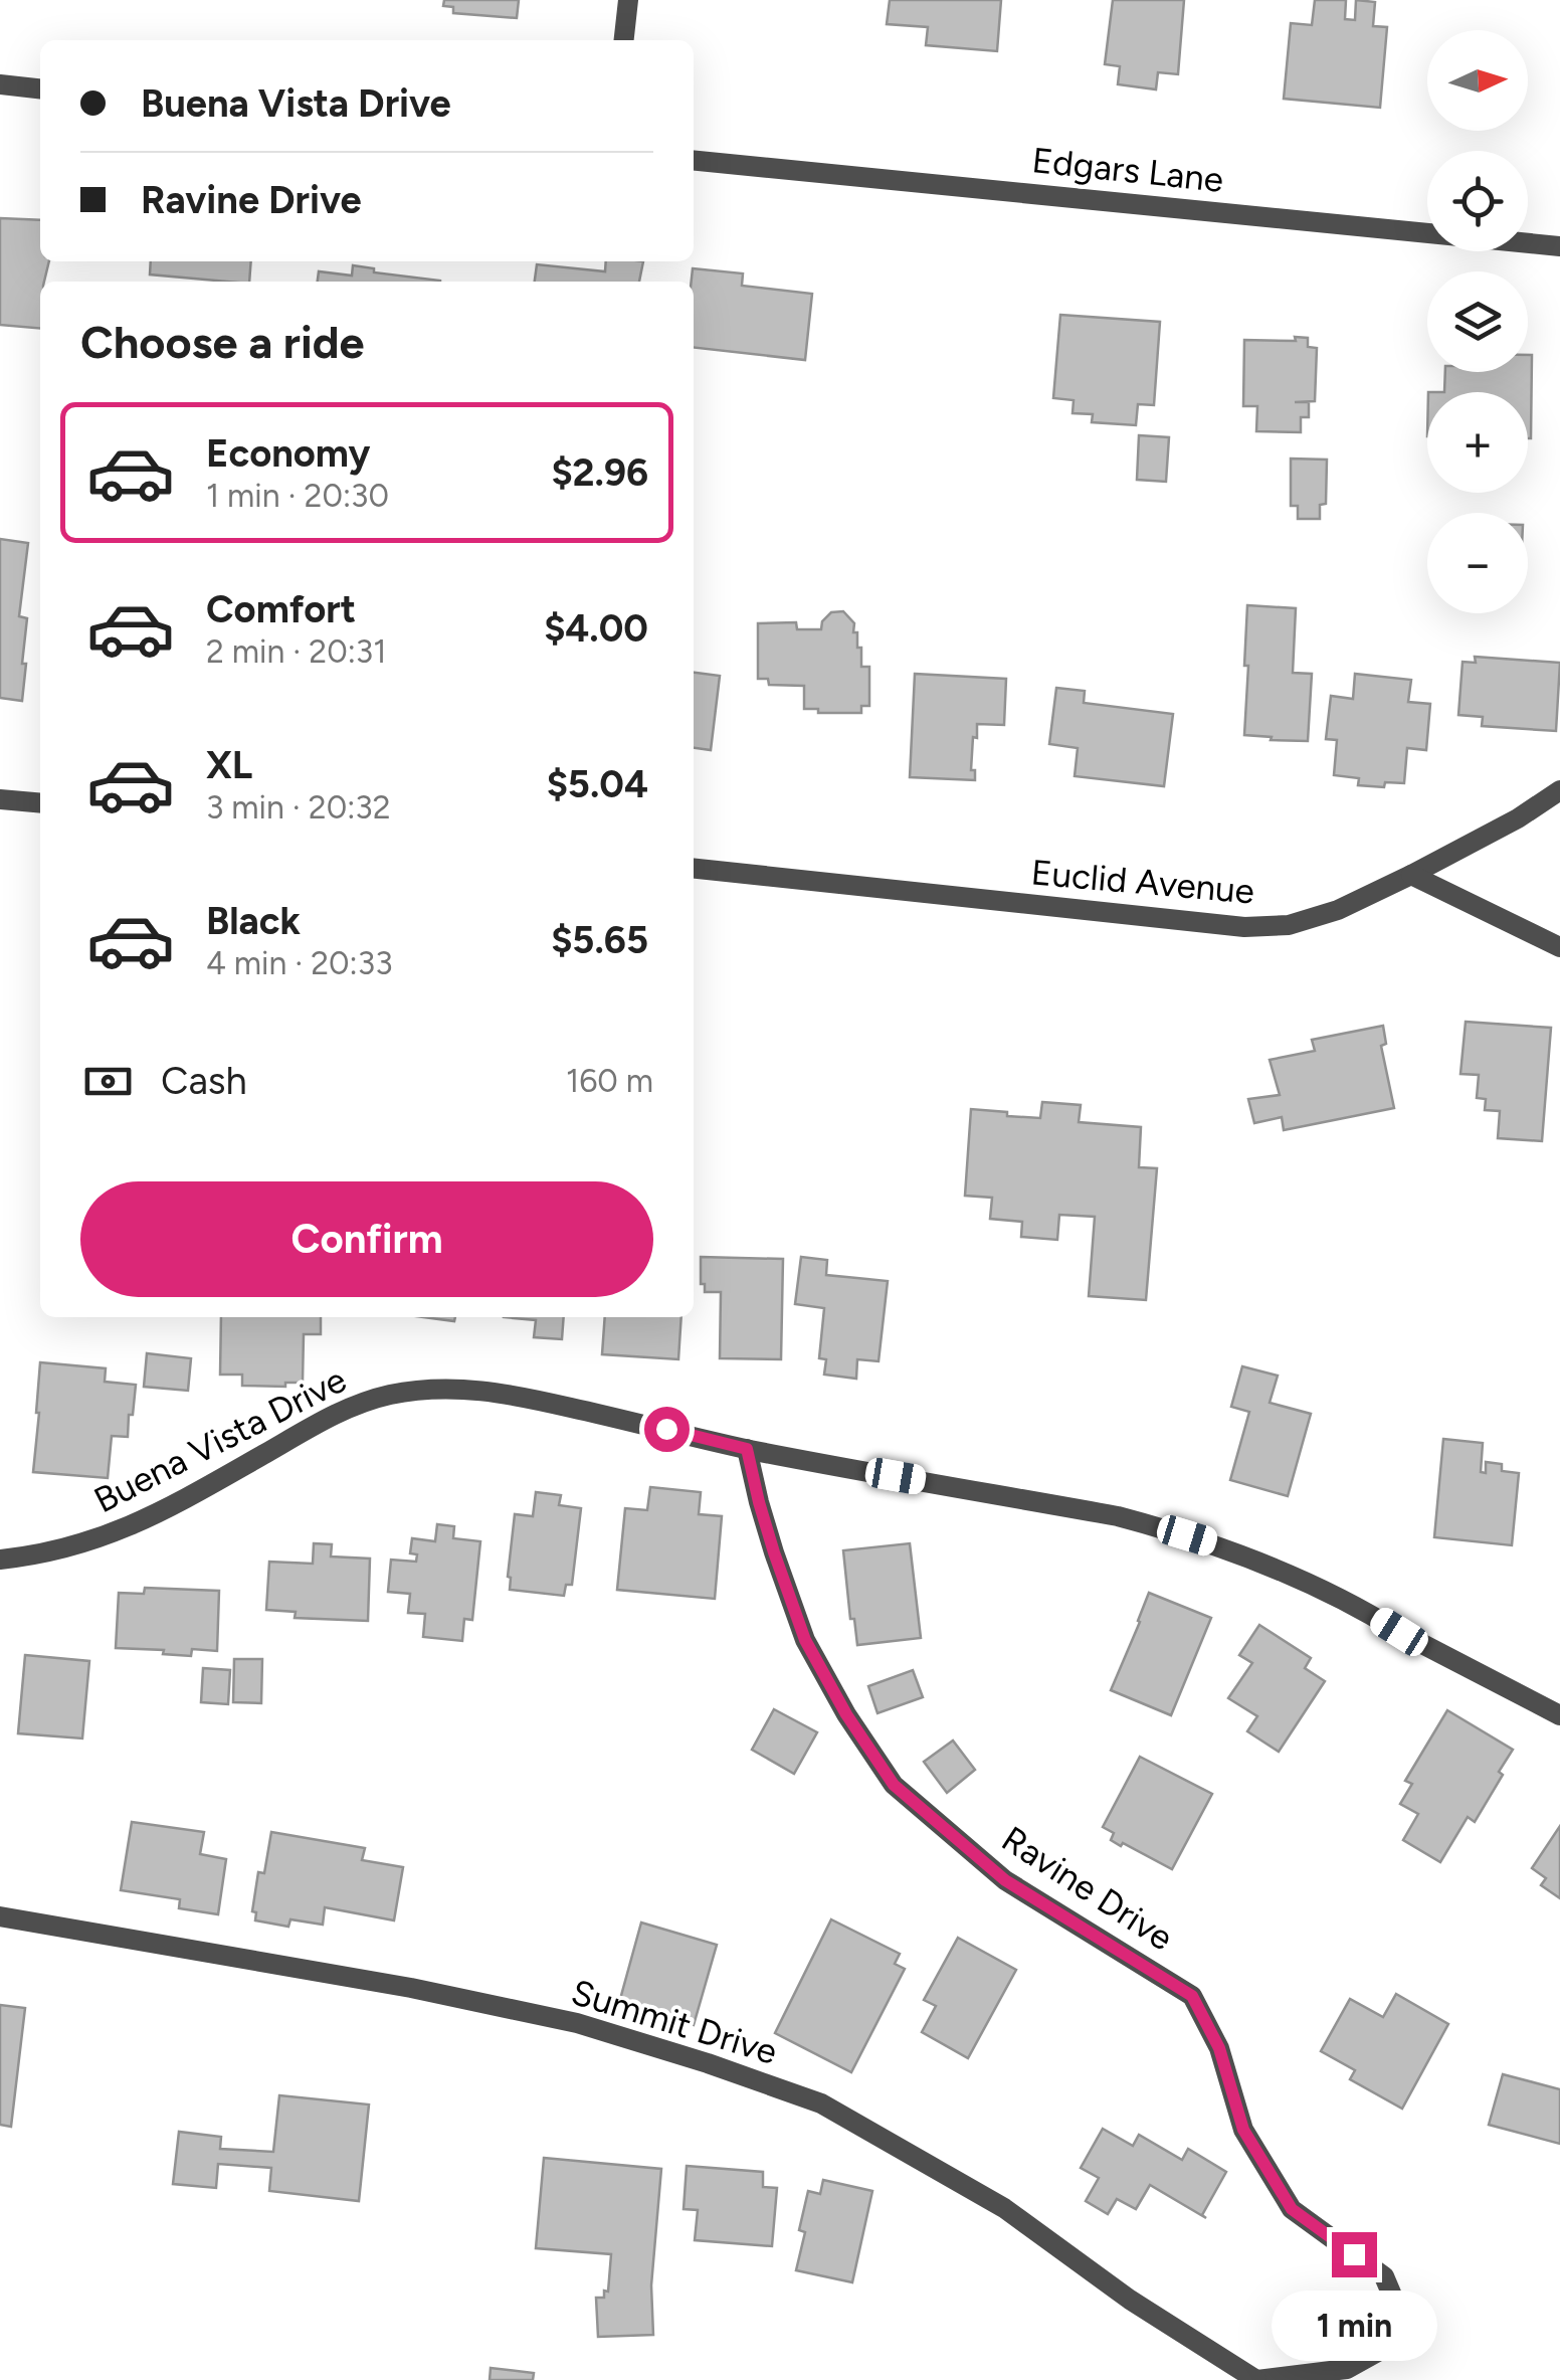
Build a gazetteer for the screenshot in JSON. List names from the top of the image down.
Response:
{
  "streets": {
    "street": [
      "Edgars Lane",
      "Euclid Avenue",
      "Buena Vista Drive",
      "Ravine Drive",
      "Summit Drive"
    ]
  },
  "crossings": [
    ["Buena Vista Drive", "Ravine Drive"],
    ["Ravine Drive", "Summit Drive"]
  ],
  "north": "right",
  "page": {
    "map_buttons": ["+", "−"],
    "banner": ["Buena Vista Drive", "Ravine Drive"],
    "heading": "Choose a ride",
    "list": [
      {
        "name": "Economy",
        "note": "1 min · 20:30",
        "value": "$2.96"
      },
      {
        "name": "Comfort",
        "note": "2 min · 20:31",
        "value": "$4.00"
      },
      {
        "name": "XL",
        "note": "3 min · 20:32",
        "value": "$5.04"
      },
      {
        "name": "Black",
        "note": "4 min · 20:33",
        "value": "$5.65"
      }
    ],
    "pay": ["Cash", "160 m"],
    "buttons": "Confirm",
    "bubble": "1 min"
  }
}
